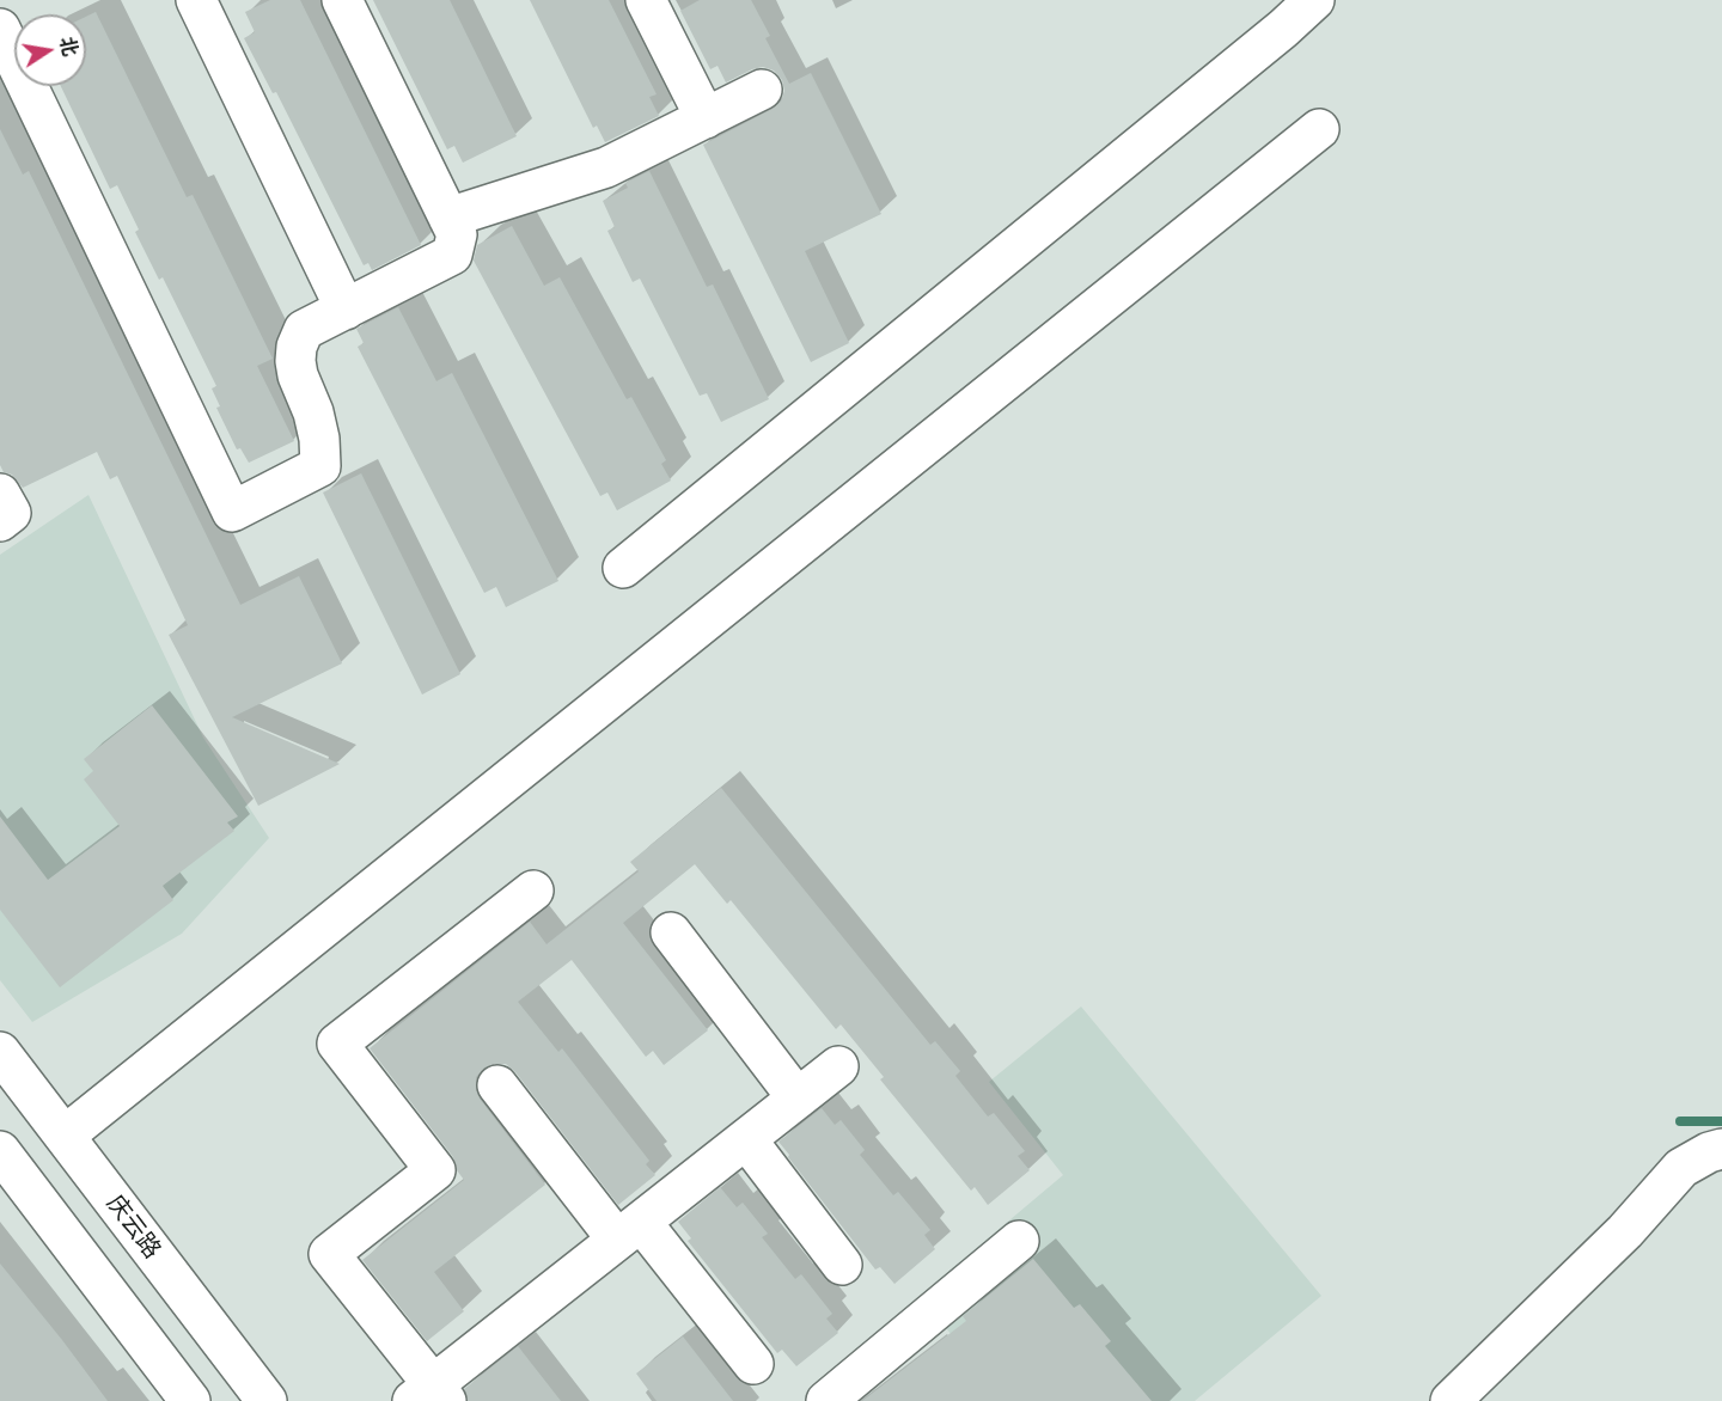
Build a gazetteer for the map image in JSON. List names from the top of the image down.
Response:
{
  "streets": {
    "street": ["庆云路"]
  },
  "north": "right"
}
